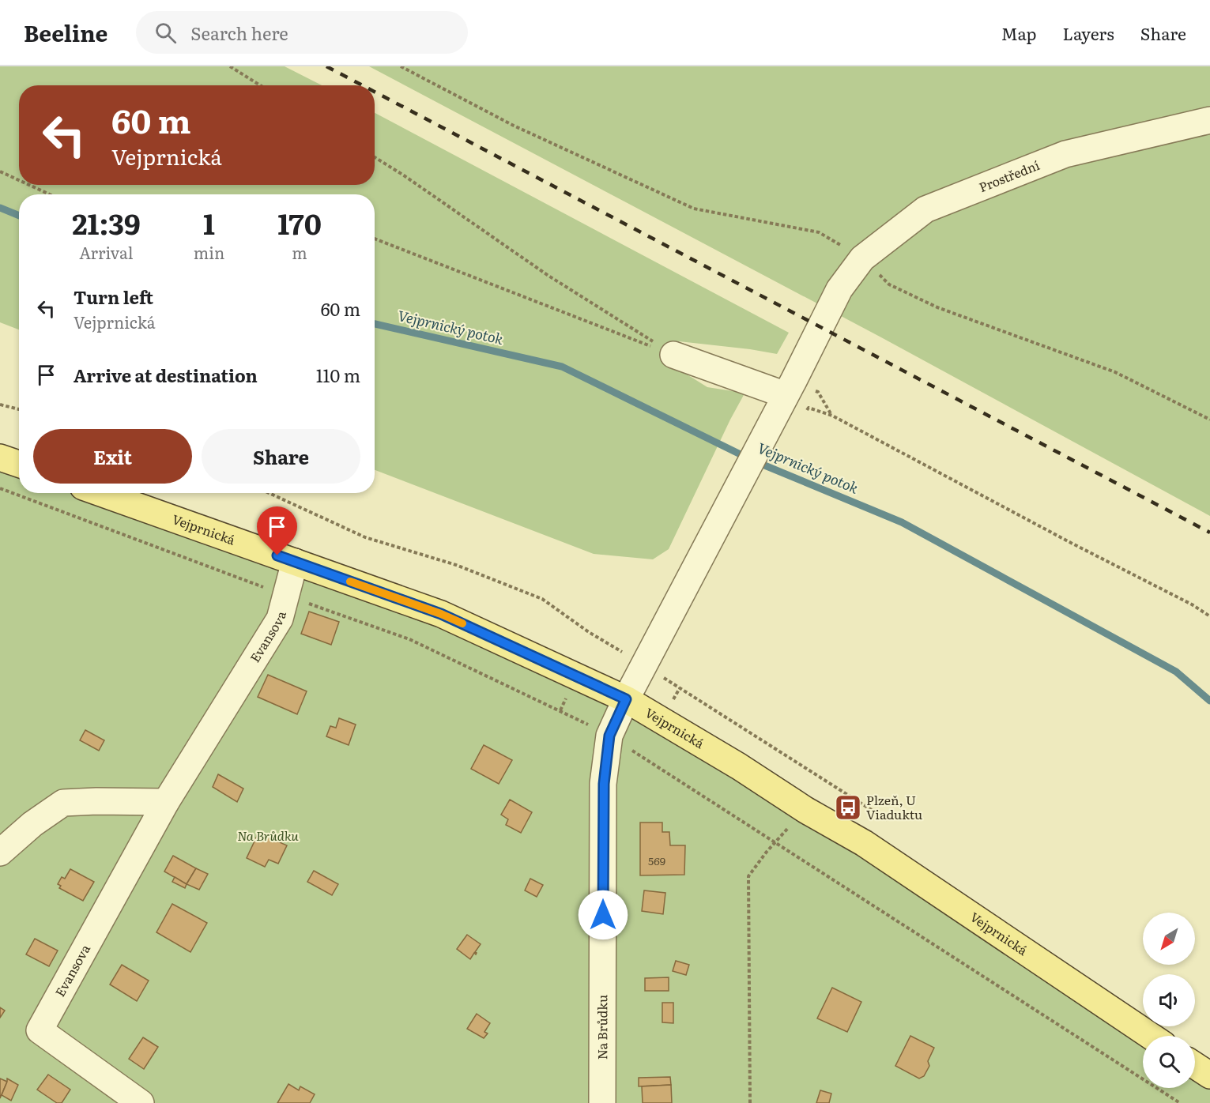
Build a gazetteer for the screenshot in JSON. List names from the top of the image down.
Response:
{
  "streets": {
    "main road": ["Vejprnická"],
    "street": ["Prostřední", "Evansova", "Na Brůdku"]
  },
  "crossings": [
    ["Prostřední", "Na Brůdku"],
    ["Vejprnická", "Evansova"],
    ["Vejprnická", "Na Brůdku"]
  ],
  "water": ["Vejprnický potok"],
  "parks": ["Na Brůdku"],
  "places": {
    "bus stop": ["Plzeň, U Viaduktu"]
  },
  "house_numbers": ["569"],
  "north": "bottom left",
  "page": {
    "header": "Beeline",
    "search": "Search here",
    "nav": ["Map", "Layers", "Share"],
    "turn": ["60 m", "Vejprnická"],
    "eta": [
      "21:39",
      "Arrival",
      "1",
      "min",
      "170",
      "m"
    ],
    "list": [
      {
        "name": "Turn left",
        "note": "Vejprnická",
        "value": "60 m"
      },
      {
        "name": "Arrive at destination",
        "value": "110 m"
      }
    ],
    "buttons": ["Exit", "Share"]
  }
}
